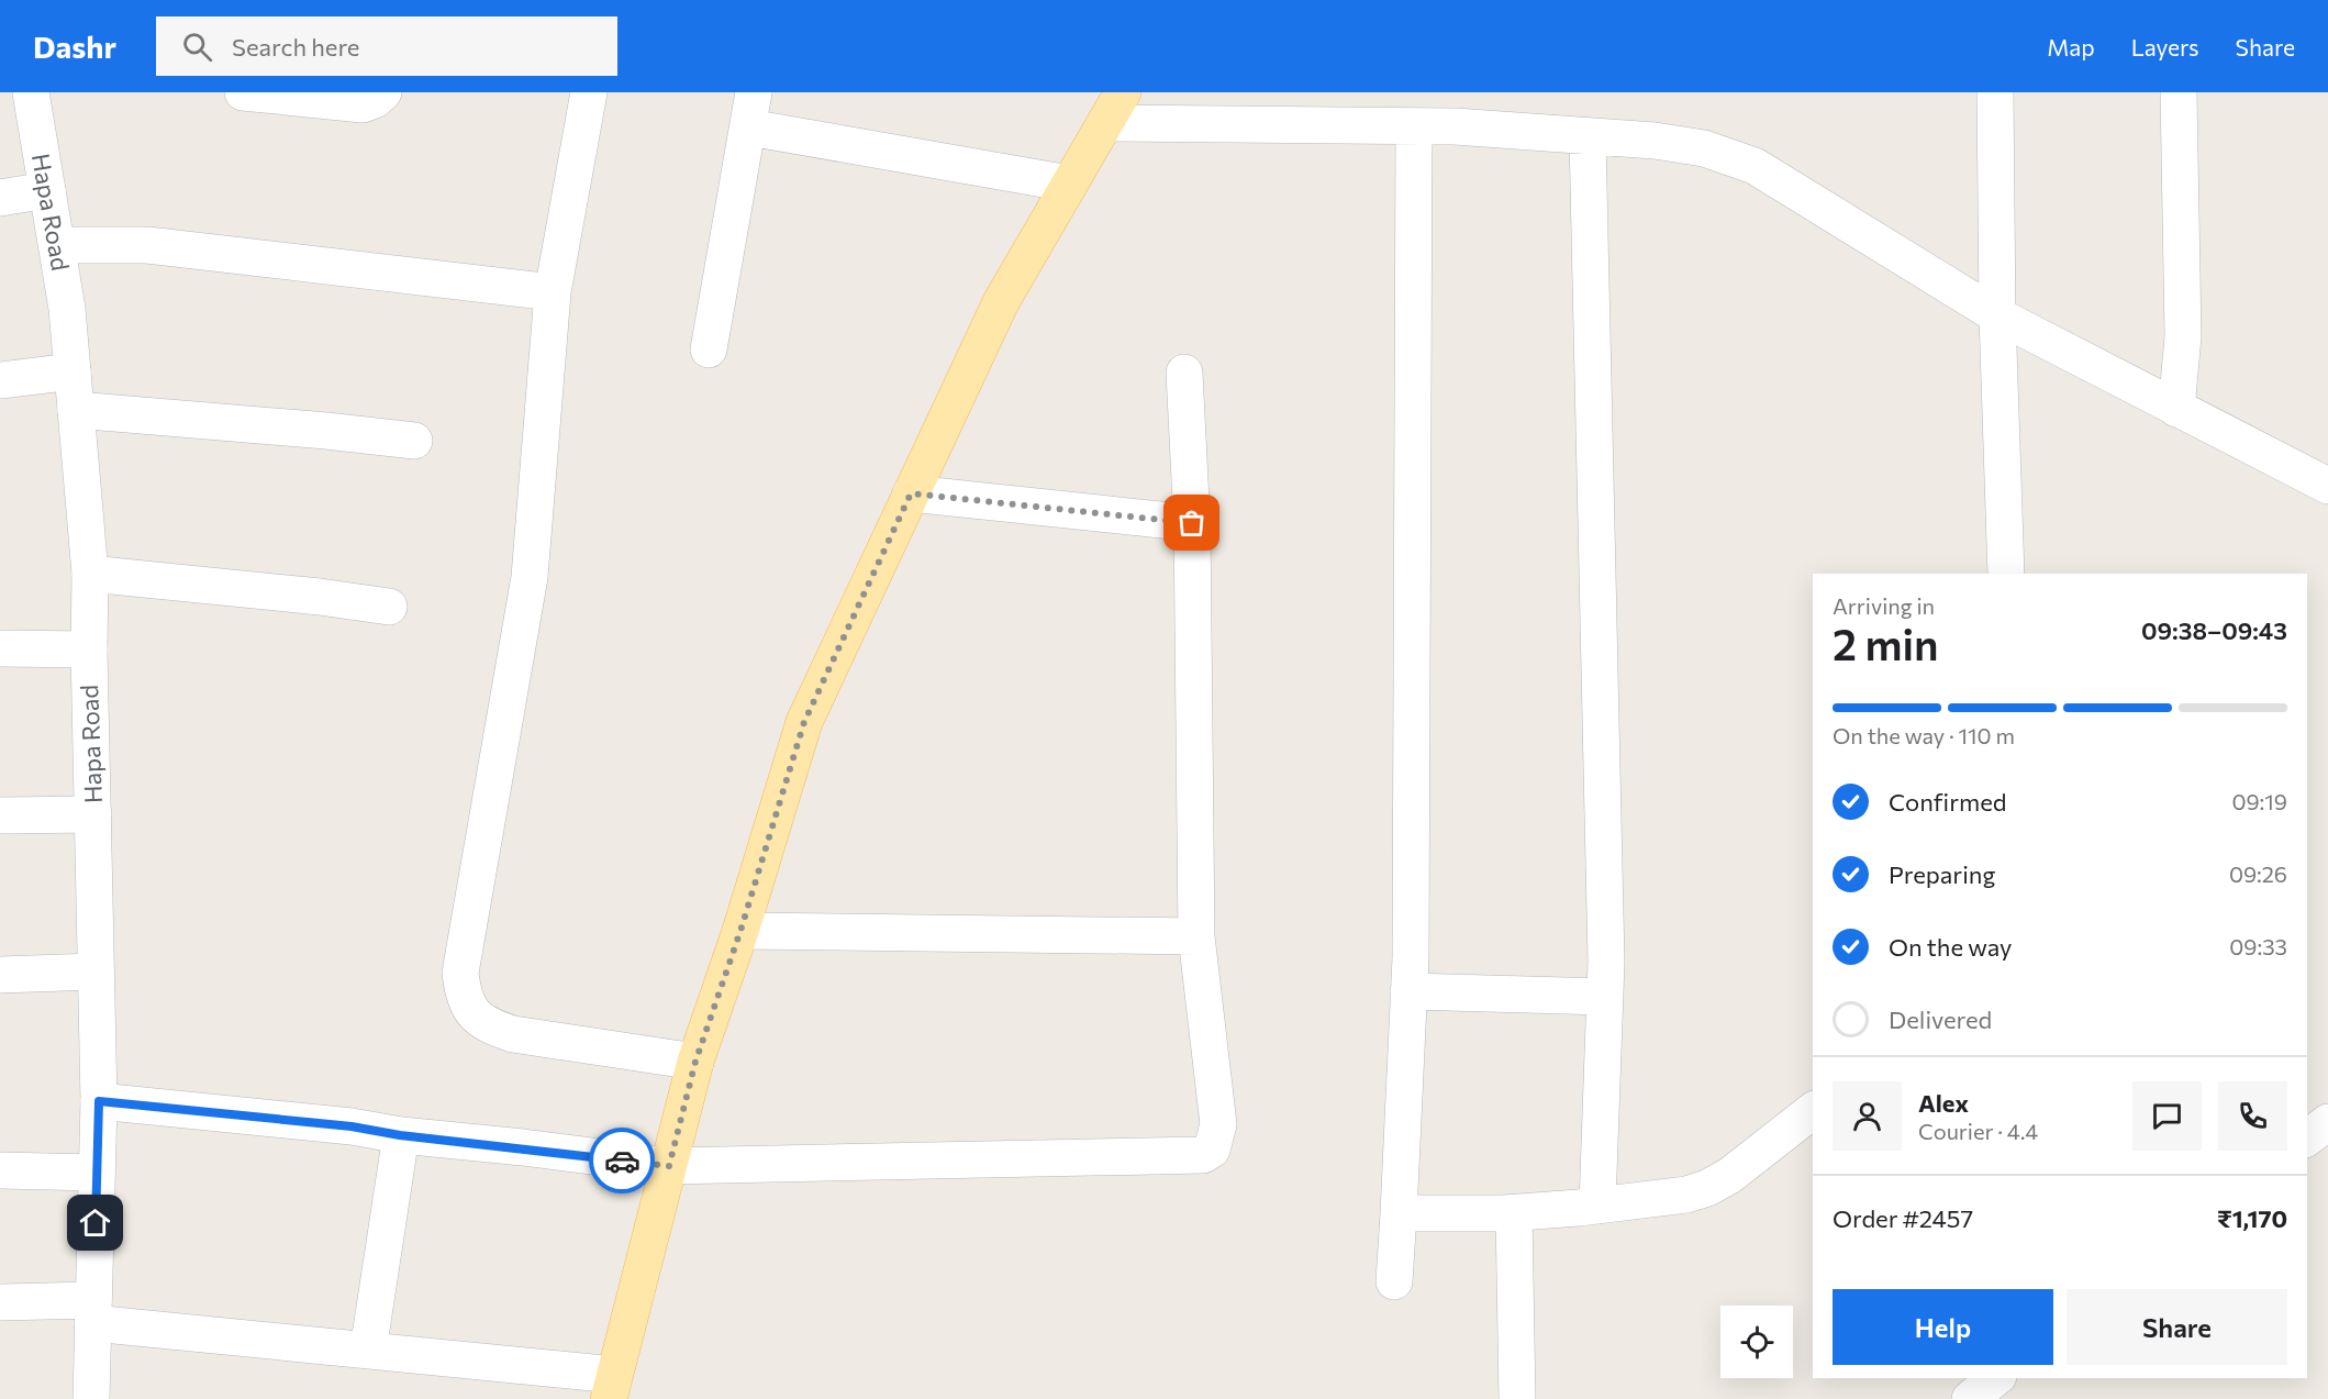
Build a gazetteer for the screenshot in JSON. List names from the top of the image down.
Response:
{
  "streets": {
    "street": ["Hapa Road"]
  },
  "page": {
    "header": "Dashr",
    "search": "Search here",
    "nav": ["Map", "Layers", "Share"],
    "heading": ["2 min", "Arriving in", "09:38–09:43"],
    "panel": [
      "Alex",
      "Courier · 4.4",
      "Order #2457",
      "₹1,170"
    ],
    "bar": "On the way · 110 m",
    "list": [
      ["Confirmed", "09:19"],
      ["Preparing", "09:26"],
      ["On the way", "09:33"],
      "Delivered"
    ],
    "buttons": ["Help", "Share"]
  }
}
